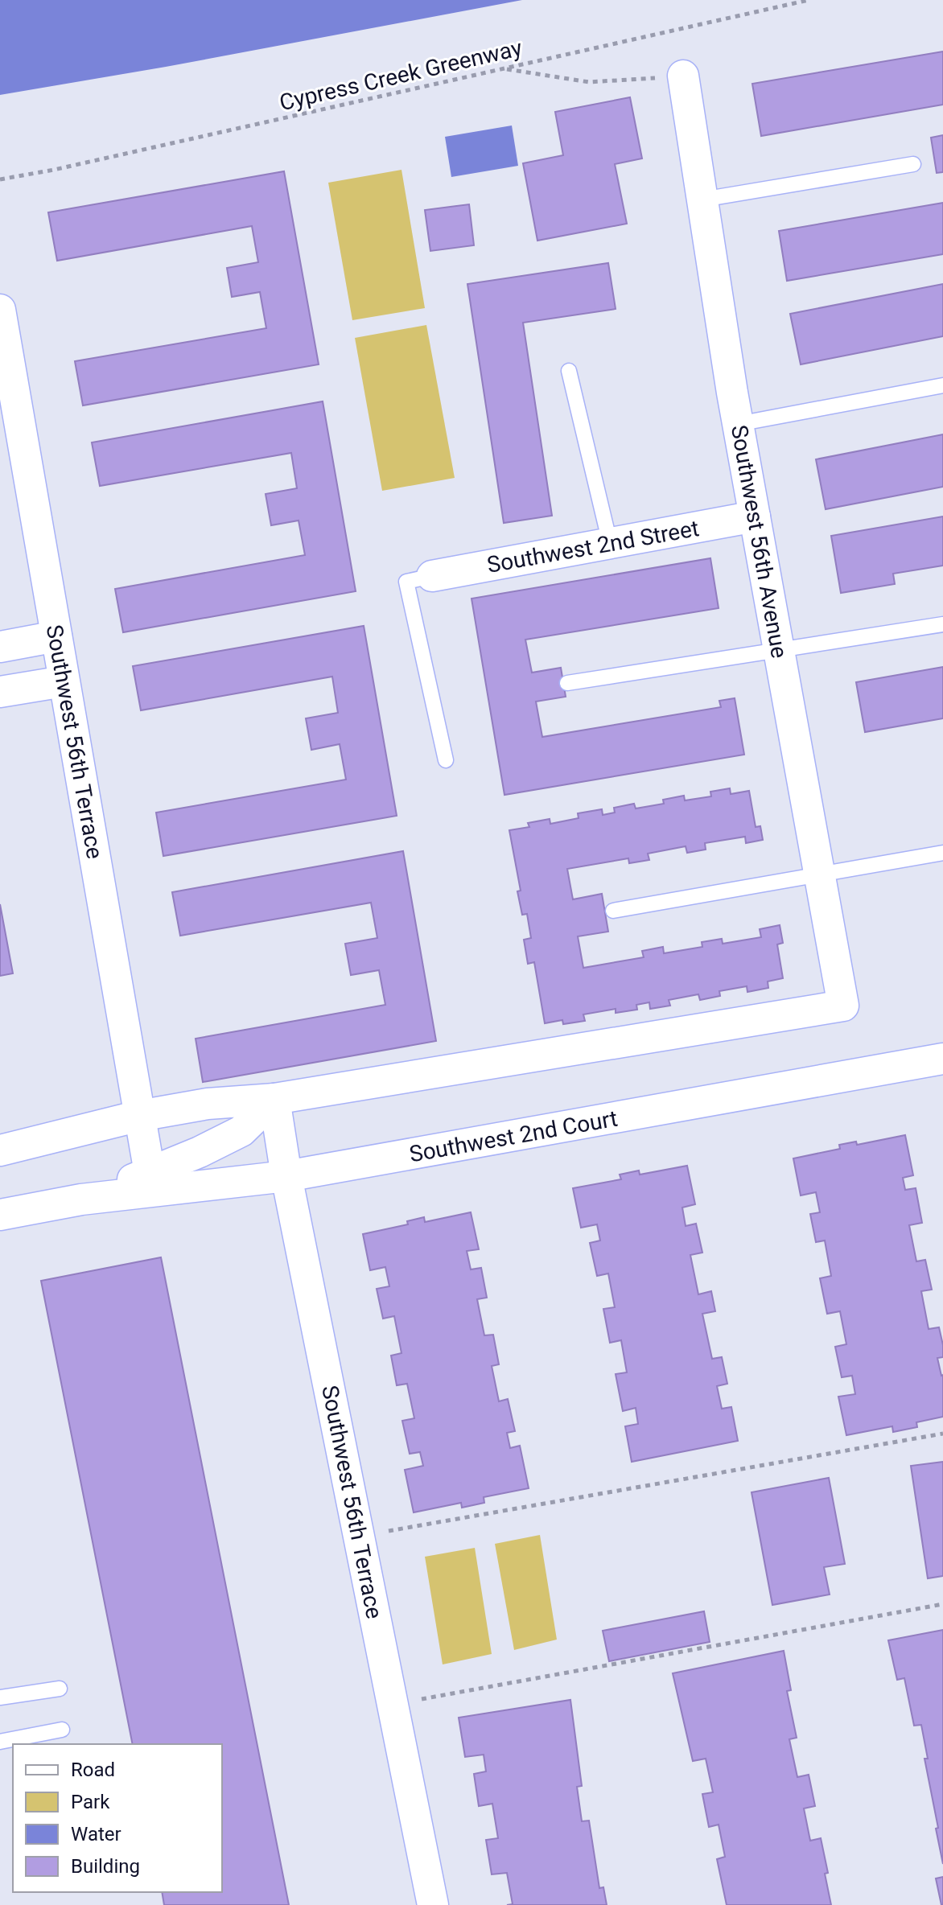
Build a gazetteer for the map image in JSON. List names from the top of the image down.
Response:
{
  "streets": {
    "street": [
      "Southwest 56th Avenue",
      "Southwest 2nd Street",
      "Southwest 56th Terrace",
      "Southwest 2nd Court"
    ],
    "path": ["Cypress Creek Greenway"]
  },
  "crossings": [
    ["Southwest 56th Avenue", "Southwest 2nd Street"],
    ["Southwest 56th Avenue", "Southwest 56th Terrace"],
    ["Southwest 56th Avenue", "Southwest 2nd Court"],
    ["Southwest 56th Terrace", "Southwest 2nd Court"]
  ],
  "legend": [
    "Road",
    "Park",
    "Water",
    "Building"
  ]
}
